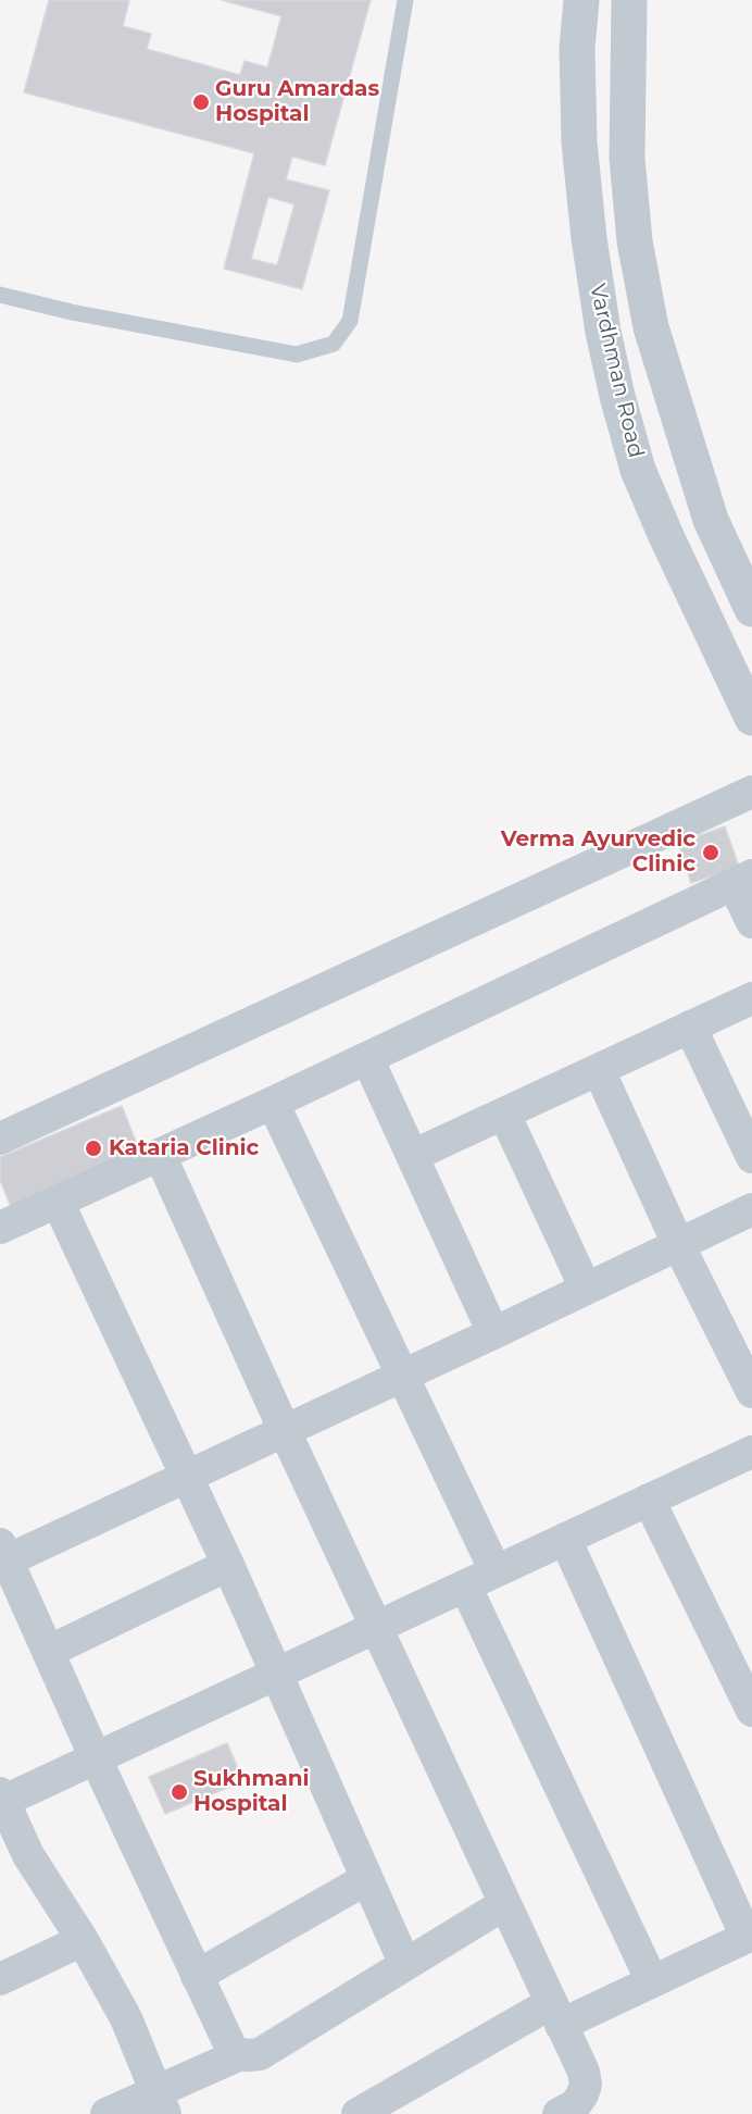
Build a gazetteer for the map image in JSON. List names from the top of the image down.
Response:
{
  "streets": {
    "street": ["Vardhman Road"]
  },
  "places": [
    "Guru Amardas Hospital",
    "Verma Ayurvedic Clinic",
    "Kataria Clinic",
    "Sukhmani Hospital"
  ]
}
